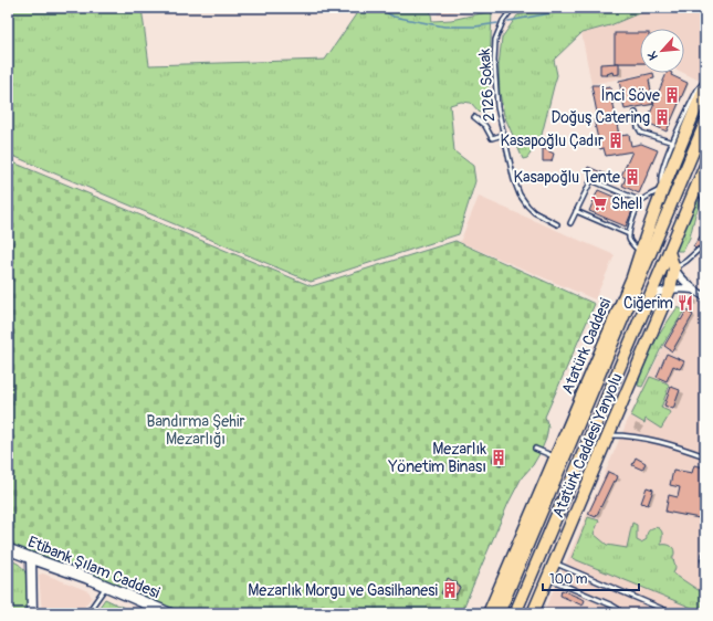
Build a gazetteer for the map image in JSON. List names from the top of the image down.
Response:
{
  "streets": {
    "main road": ["Atatürk Caddesi", "Atatürk Caddesi Yanyolu", "Etibank Şılam Caddesi"],
    "lane": ["2126 Sokak"]
  },
  "parks": ["Bandırma Şehir Mezarlığı"],
  "places": {
    "building": [
      "İnci Söve",
      "Doğuş Catering",
      "Kasapoğlu Çadır",
      "Kasapoğlu Tente",
      "Mezarlık Yönetim Binası",
      "Mezarlık Morgu ve Gasilhanesi"
    ],
    "supermarket": ["Shell"],
    "restaurant": ["Ciğerim"]
  },
  "scale_bar": "100 m",
  "north": "bottom left"
}
